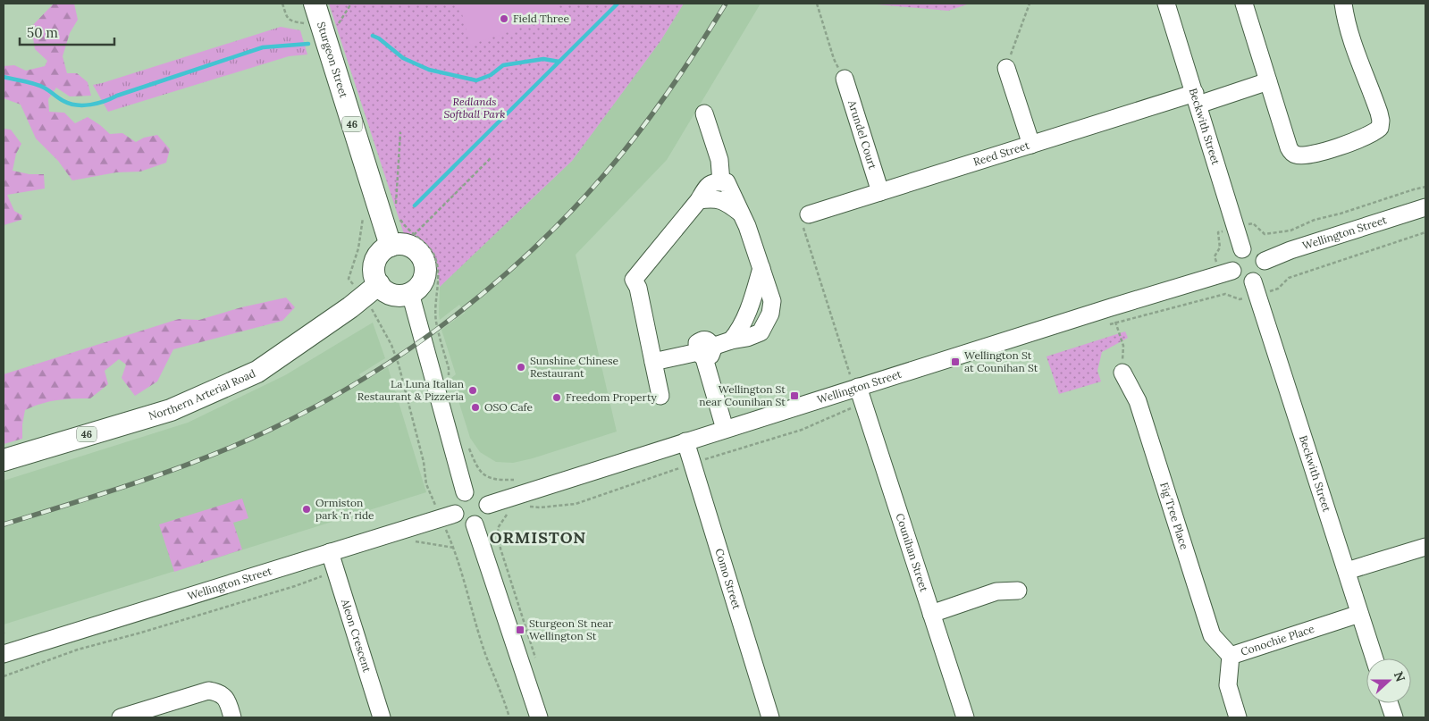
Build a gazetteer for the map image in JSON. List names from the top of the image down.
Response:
{
  "streets": {
    "main road": ["Sturgeon Street", "46", "Northern Arterial Road"],
    "street": [
      "Beckwith Street",
      "Arundel Court",
      "Reed Street",
      "Wellington Street",
      "Fig Tree Place",
      "Counihan Street",
      "Como Street",
      "Aleon Crescent",
      "Conochie Place"
    ]
  },
  "crossings": [
    ["Sturgeon Street", "Northern Arterial Road"],
    ["Beckwith Street", "Reed Street"],
    ["Beckwith Street", "Conochie Place"],
    ["Arundel Court", "Reed Street"],
    ["Wellington Street", "Counihan Street"],
    ["Wellington Street", "Como Street"],
    ["Wellington Street", "Aleon Crescent"],
    ["Fig Tree Place", "Conochie Place"]
  ],
  "districts": ["ORMISTON"],
  "parks": ["Redlands Softball Park"],
  "places": {
    "other": [
      "Field Three",
      "Sunshine Chinese Restaurant",
      "La Luna Italian Restaurant & Pizzeria",
      "Freedom Property",
      "OSO Cafe",
      "Ormiston park 'n' ride"
    ],
    "transit": ["Wellington St at Counihan St", "Wellington St near Counihan St", "Sturgeon St near Wellington St"]
  },
  "scale_bar": "50 m",
  "north": "right"
}
